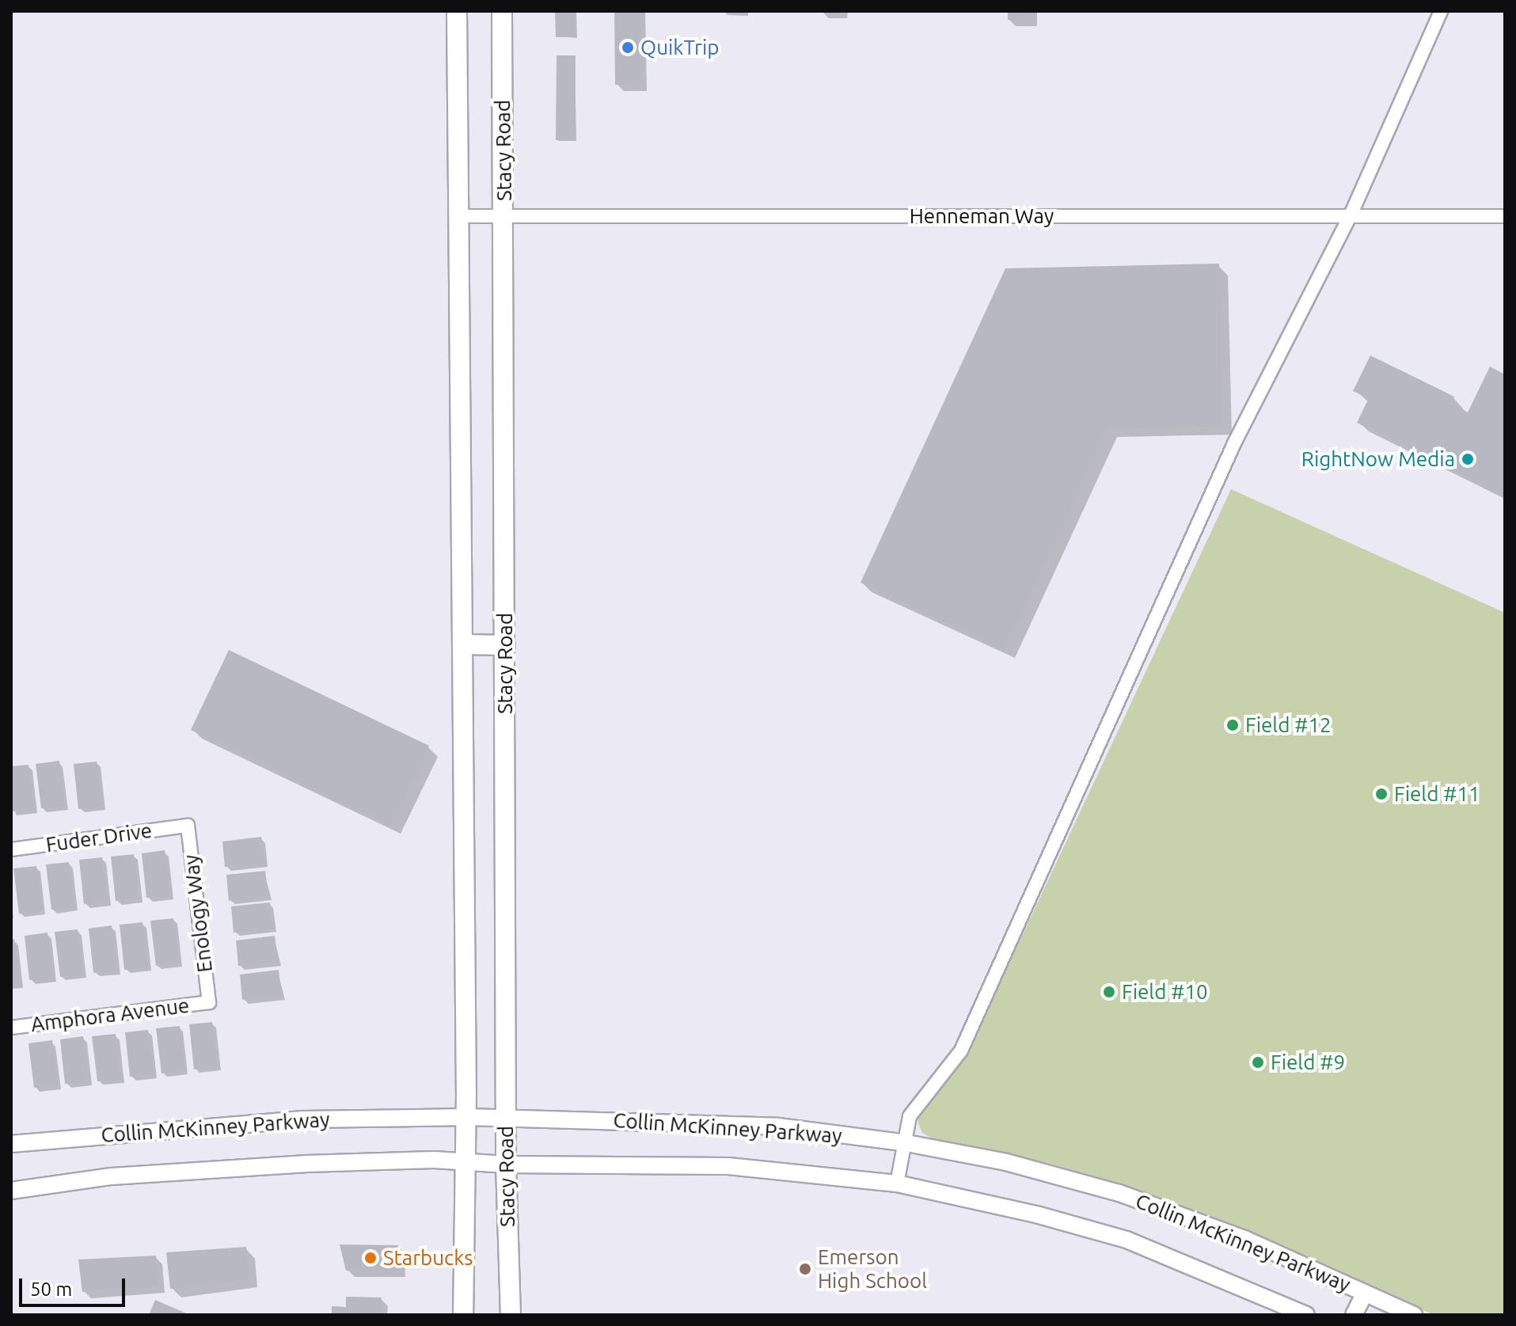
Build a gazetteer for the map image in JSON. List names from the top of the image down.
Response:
{
  "streets": {
    "main road": ["Stacy Road"],
    "street": [
      "Henneman Way",
      "Fuder Drive",
      "Enology Way",
      "Amphora Avenue",
      "Collin McKinney Parkway"
    ]
  },
  "crossings": [
    ["Stacy Road", "Henneman Way"],
    ["Stacy Road", "Collin McKinney Parkway"],
    ["Fuder Drive", "Enology Way"],
    ["Enology Way", "Amphora Avenue"]
  ],
  "places": [
    "QuikTrip",
    "RightNow Media",
    "Field #12",
    "Field #11",
    "Field #10",
    "Field #9",
    "Starbucks",
    "Emerson High School"
  ],
  "scale_bar": "50 m"
}
